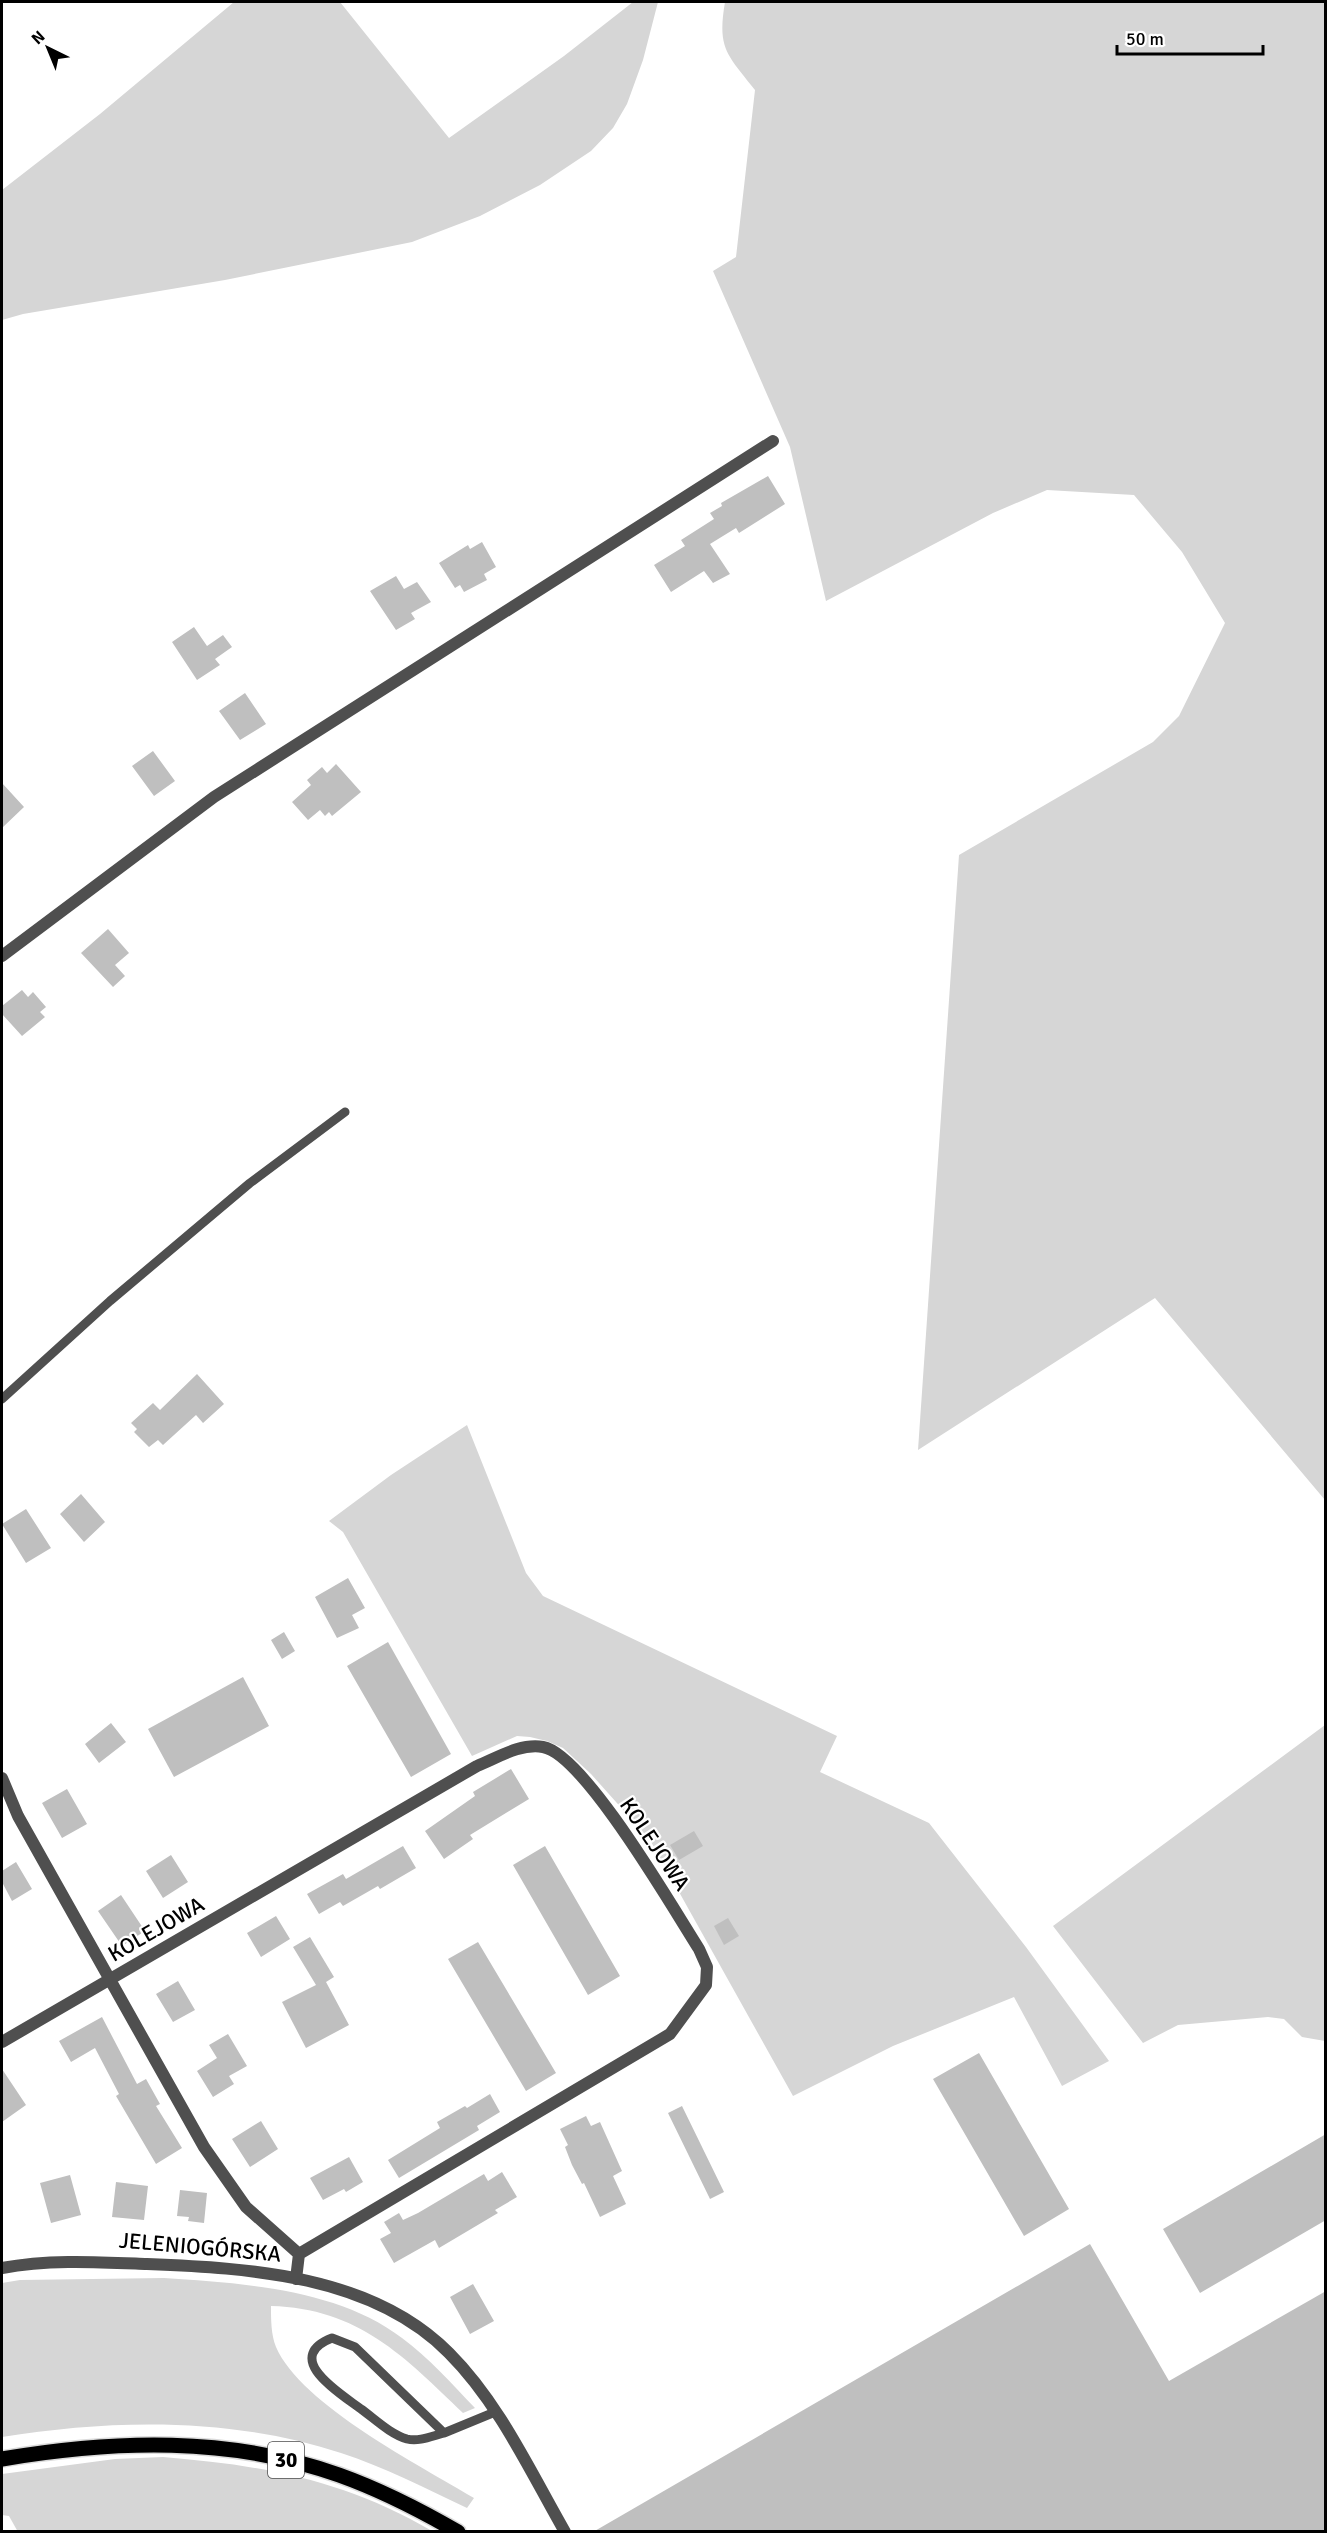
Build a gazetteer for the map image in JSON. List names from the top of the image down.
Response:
{
  "streets": {
    "main road": ["30"],
    "street": ["KOLEJOWA", "JELENIOGÓRSKA"]
  },
  "scale_bar": "50 m",
  "north": "top left"
}
